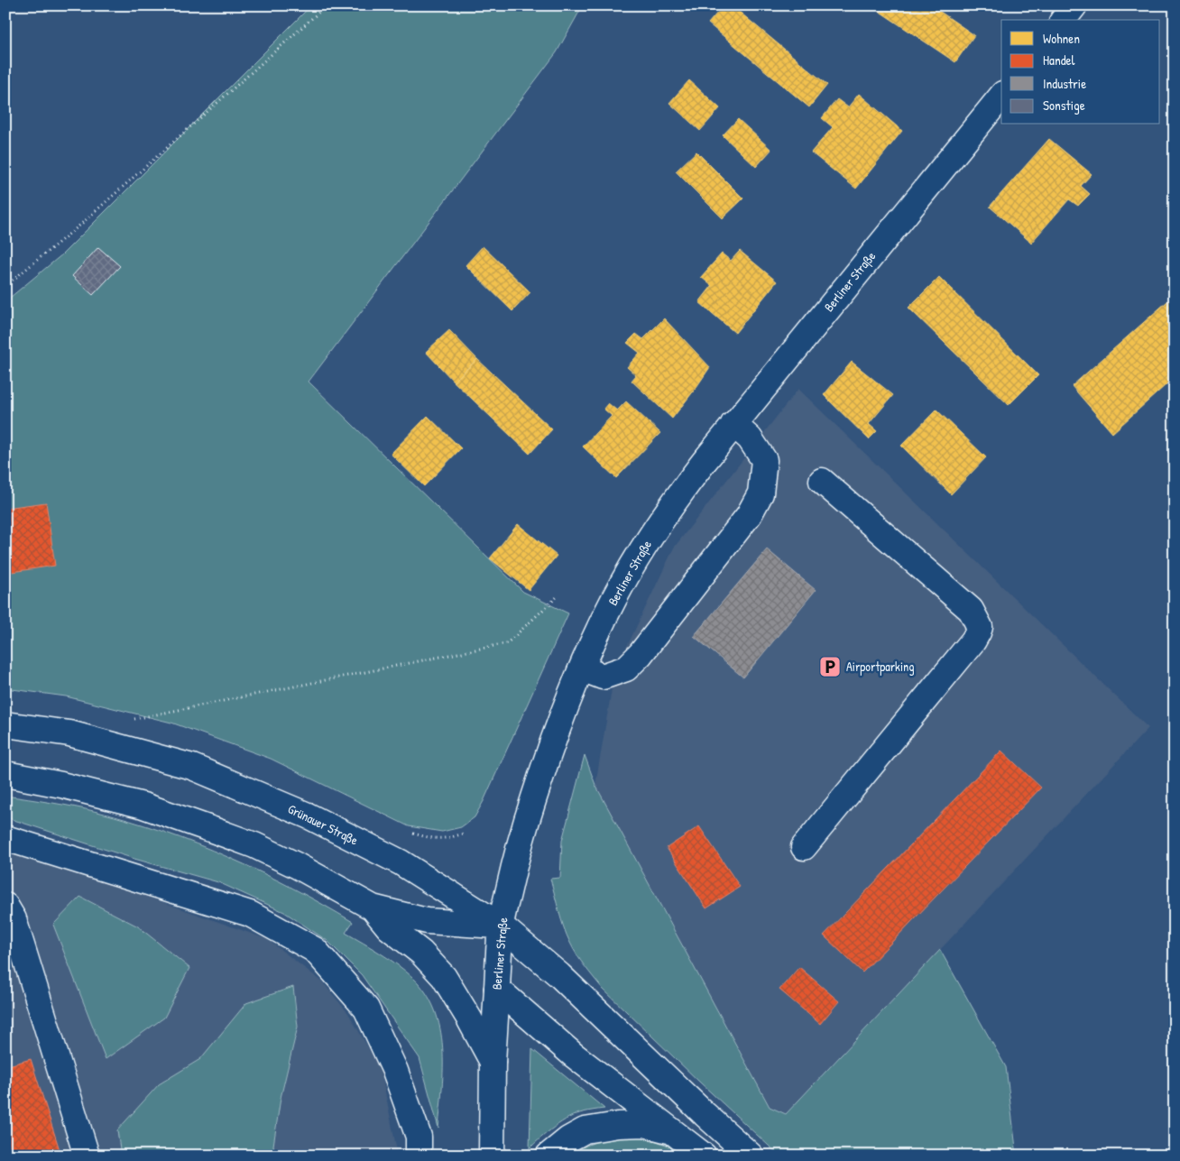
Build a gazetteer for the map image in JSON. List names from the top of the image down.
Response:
{
  "streets": {
    "main road": ["Berliner Straße", "Grünauer Straße"]
  },
  "crossings": [
    ["Berliner Straße", "Grünauer Straße"]
  ],
  "places": {
    "parking": ["Airportparking"]
  },
  "legend": [
    "Wohnen",
    "Handel",
    "Industrie",
    "Sonstige"
  ]
}
